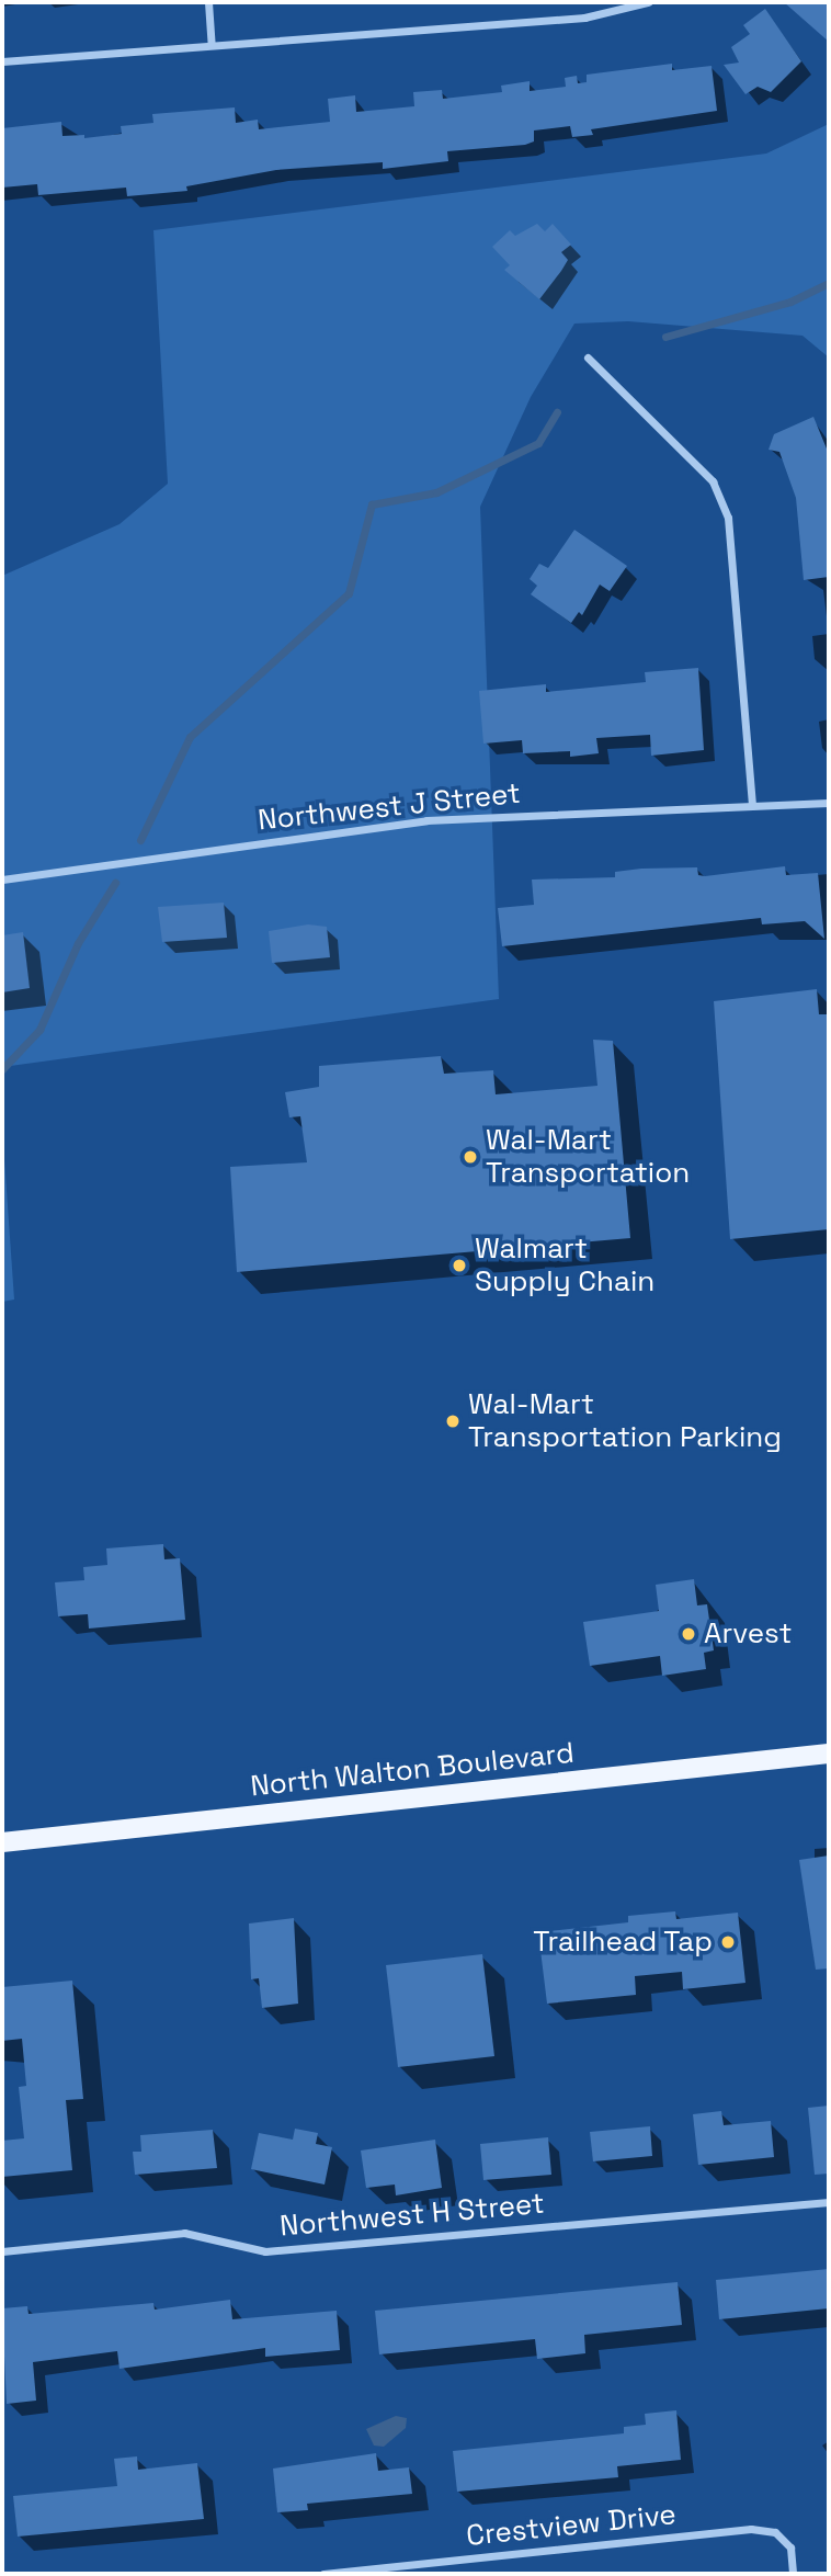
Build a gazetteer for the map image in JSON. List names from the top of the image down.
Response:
{
  "streets": {
    "main road": ["North Walton Boulevard"],
    "street": ["Northwest J Street", "Northwest H Street", "Crestview Drive"]
  },
  "places": [
    "Wal-Mart Transportation",
    "Walmart Supply Chain",
    "Wal-Mart Transportation Parking",
    "Arvest",
    "Trailhead Tap"
  ]
}
